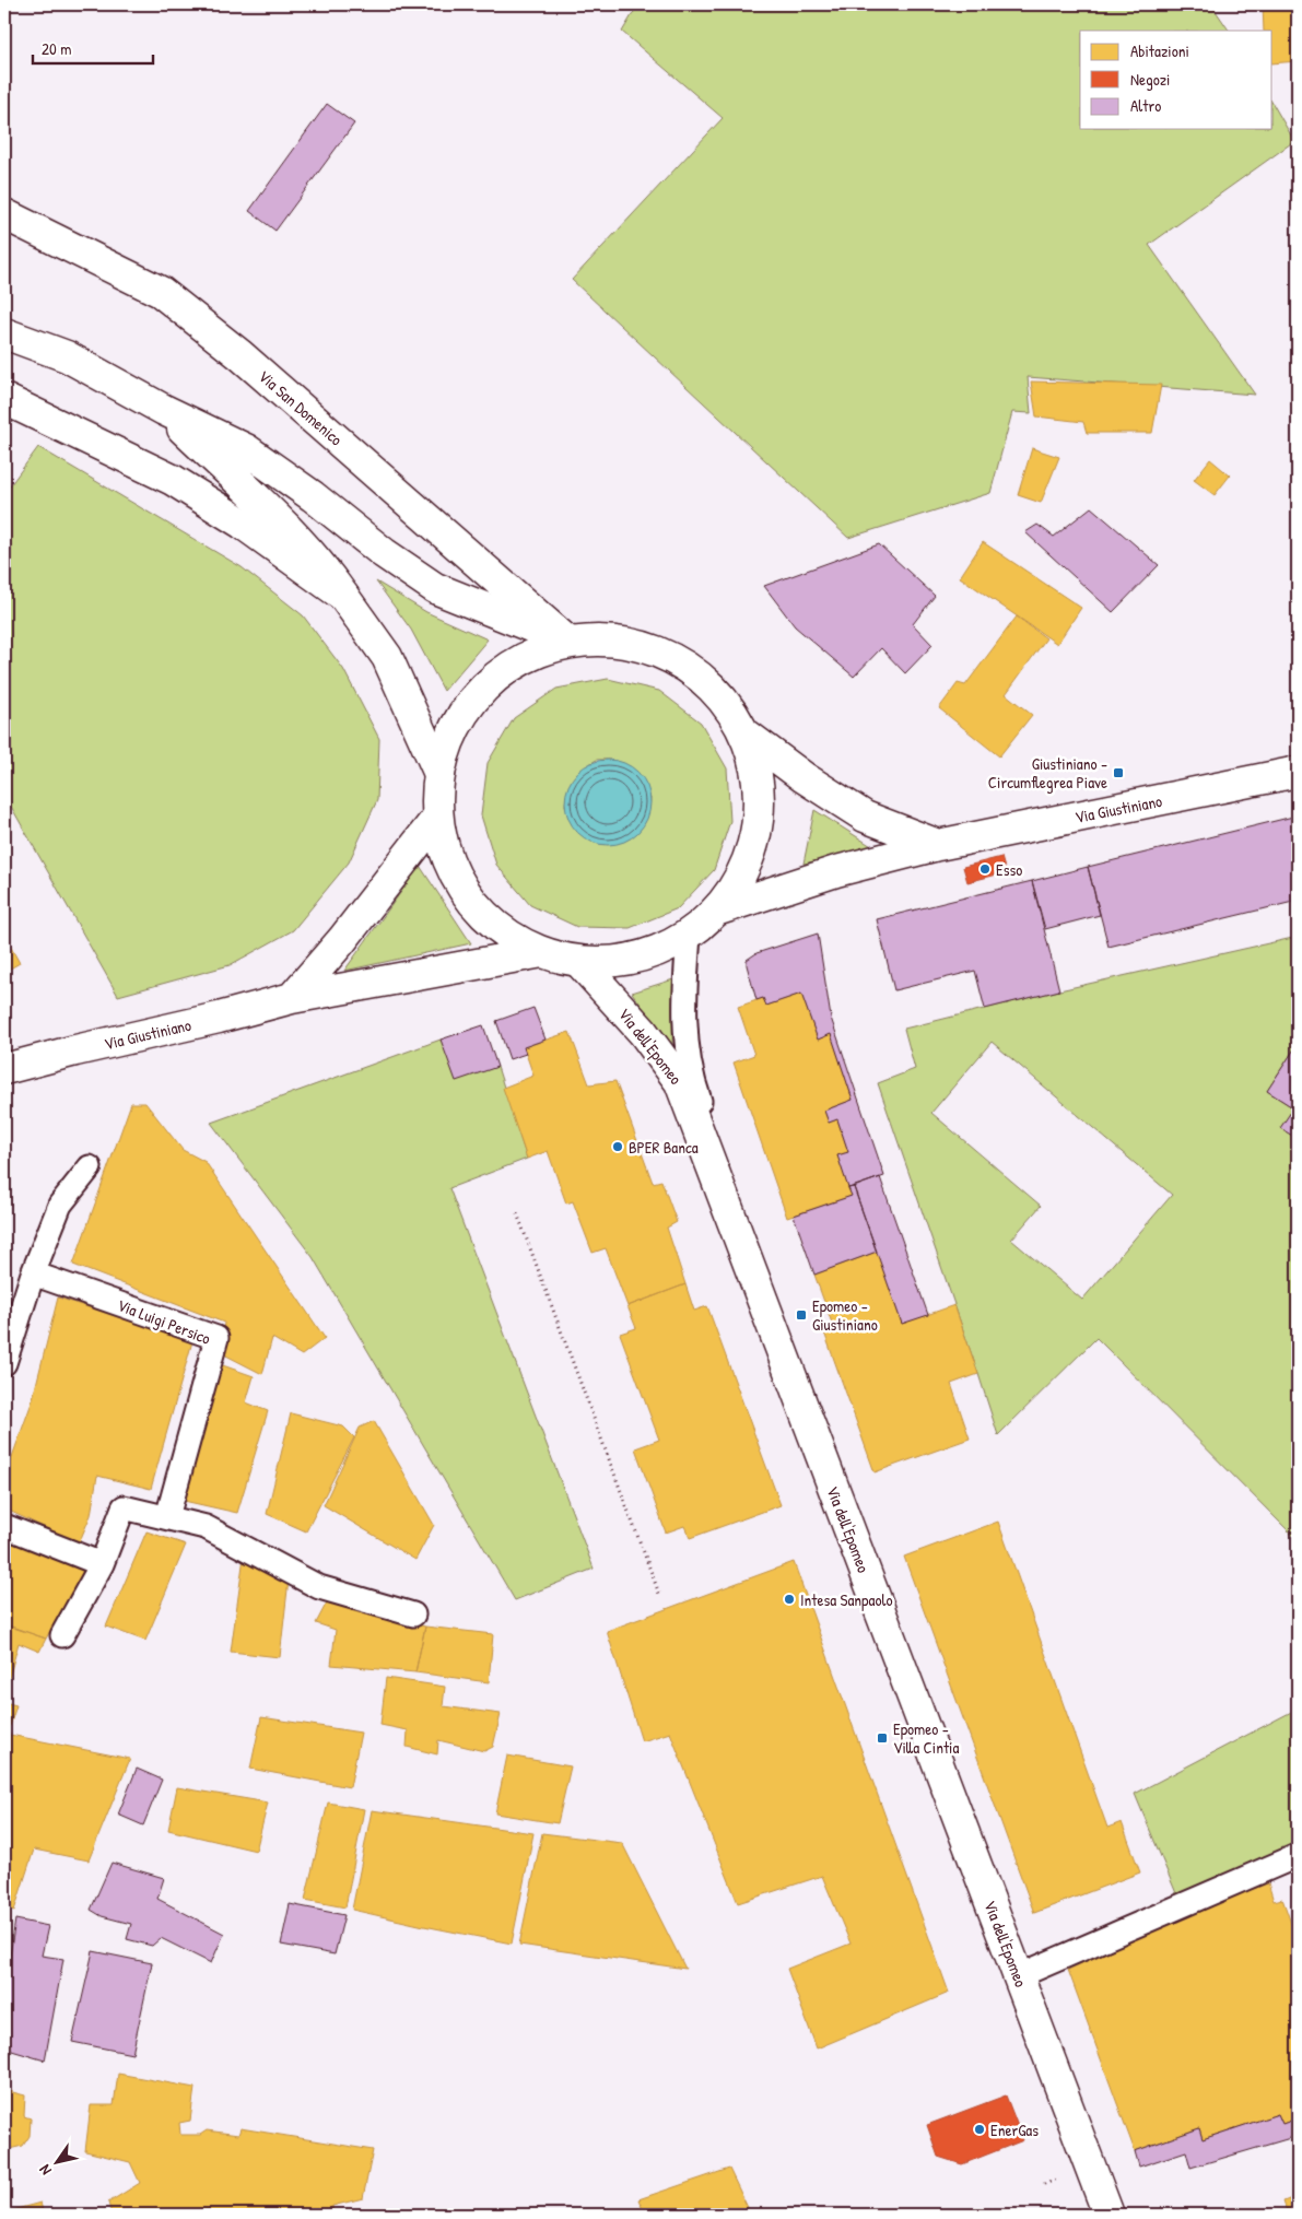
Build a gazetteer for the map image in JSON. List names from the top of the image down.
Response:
{
  "streets": {
    "main road": ["Via San Domenico", "Via Giustiniano", "Via dell'Epomeo"],
    "lane": ["Via Luigi Persico"]
  },
  "places": {
    "transit": ["Giustiniano - Circumflegrea Piave", "Epomeo - Giustiniano", "Epomeo - Villa Cintia"],
    "other": [
      "Esso",
      "BPER Banca",
      "Intesa Sanpaolo",
      "EnerGas"
    ]
  },
  "legend": ["Abitazioni", "Negozi", "Altro"],
  "scale_bar": "20 m",
  "north": "bottom left"
}
